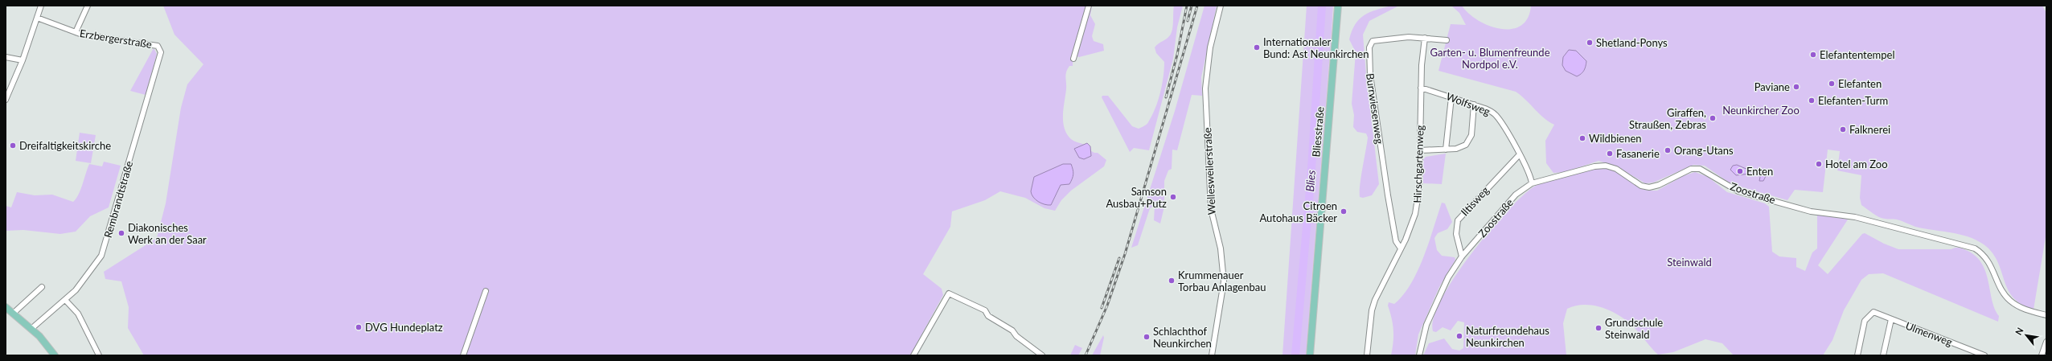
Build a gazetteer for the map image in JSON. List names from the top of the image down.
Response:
{
  "streets": {
    "main road": ["Bliesstraße"],
    "street": [
      "Erzbergerstraße",
      "Wolfsweg",
      "Burrwiesenweg",
      "Hirschgartenweg",
      "Wellesweilerstraße",
      "Zoostraße",
      "Rembrandtstraße",
      "Iltisweg",
      "Ulmenweg"
    ]
  },
  "crossings": [
    ["Erzbergerstraße", "Rembrandtstraße"],
    ["Wolfsweg", "Hirschgartenweg"],
    ["Wolfsweg", "Zoostraße"],
    ["Wolfsweg", "Iltisweg"],
    ["Burrwiesenweg", "Hirschgartenweg"],
    ["Zoostraße", "Iltisweg"]
  ],
  "water": ["Blies"],
  "parks": ["Garten- u. Blumenfreunde Nordpol e.V.", "Neunkircher Zoo", "Steinwald"],
  "places": [
    "Shetland-Ponys",
    "Internationaler Bund: Ast Neunkirchen",
    "Elefantentempel",
    "Elefanten",
    "Paviane",
    "Elefanten-Turm",
    "Giraffen, Straußen, Zebras",
    "Falknerei",
    "Wildbienen",
    "Dreifaltigkeitskirche",
    "Orang-Utans",
    "Fasanerie",
    "Hotel am Zoo",
    "Enten",
    "Samson Ausbau+Putz",
    "Citroen Autohaus Bäcker",
    "Diakonisches Werk an der Saar",
    "Krummenauer Torbau Anlagenbau",
    "DVG Hundeplatz",
    "Grundschule Steinwald",
    "Naturfreundehaus Neunkirchen",
    "Schlachthof Neunkirchen"
  ],
  "north": "top left"
}
